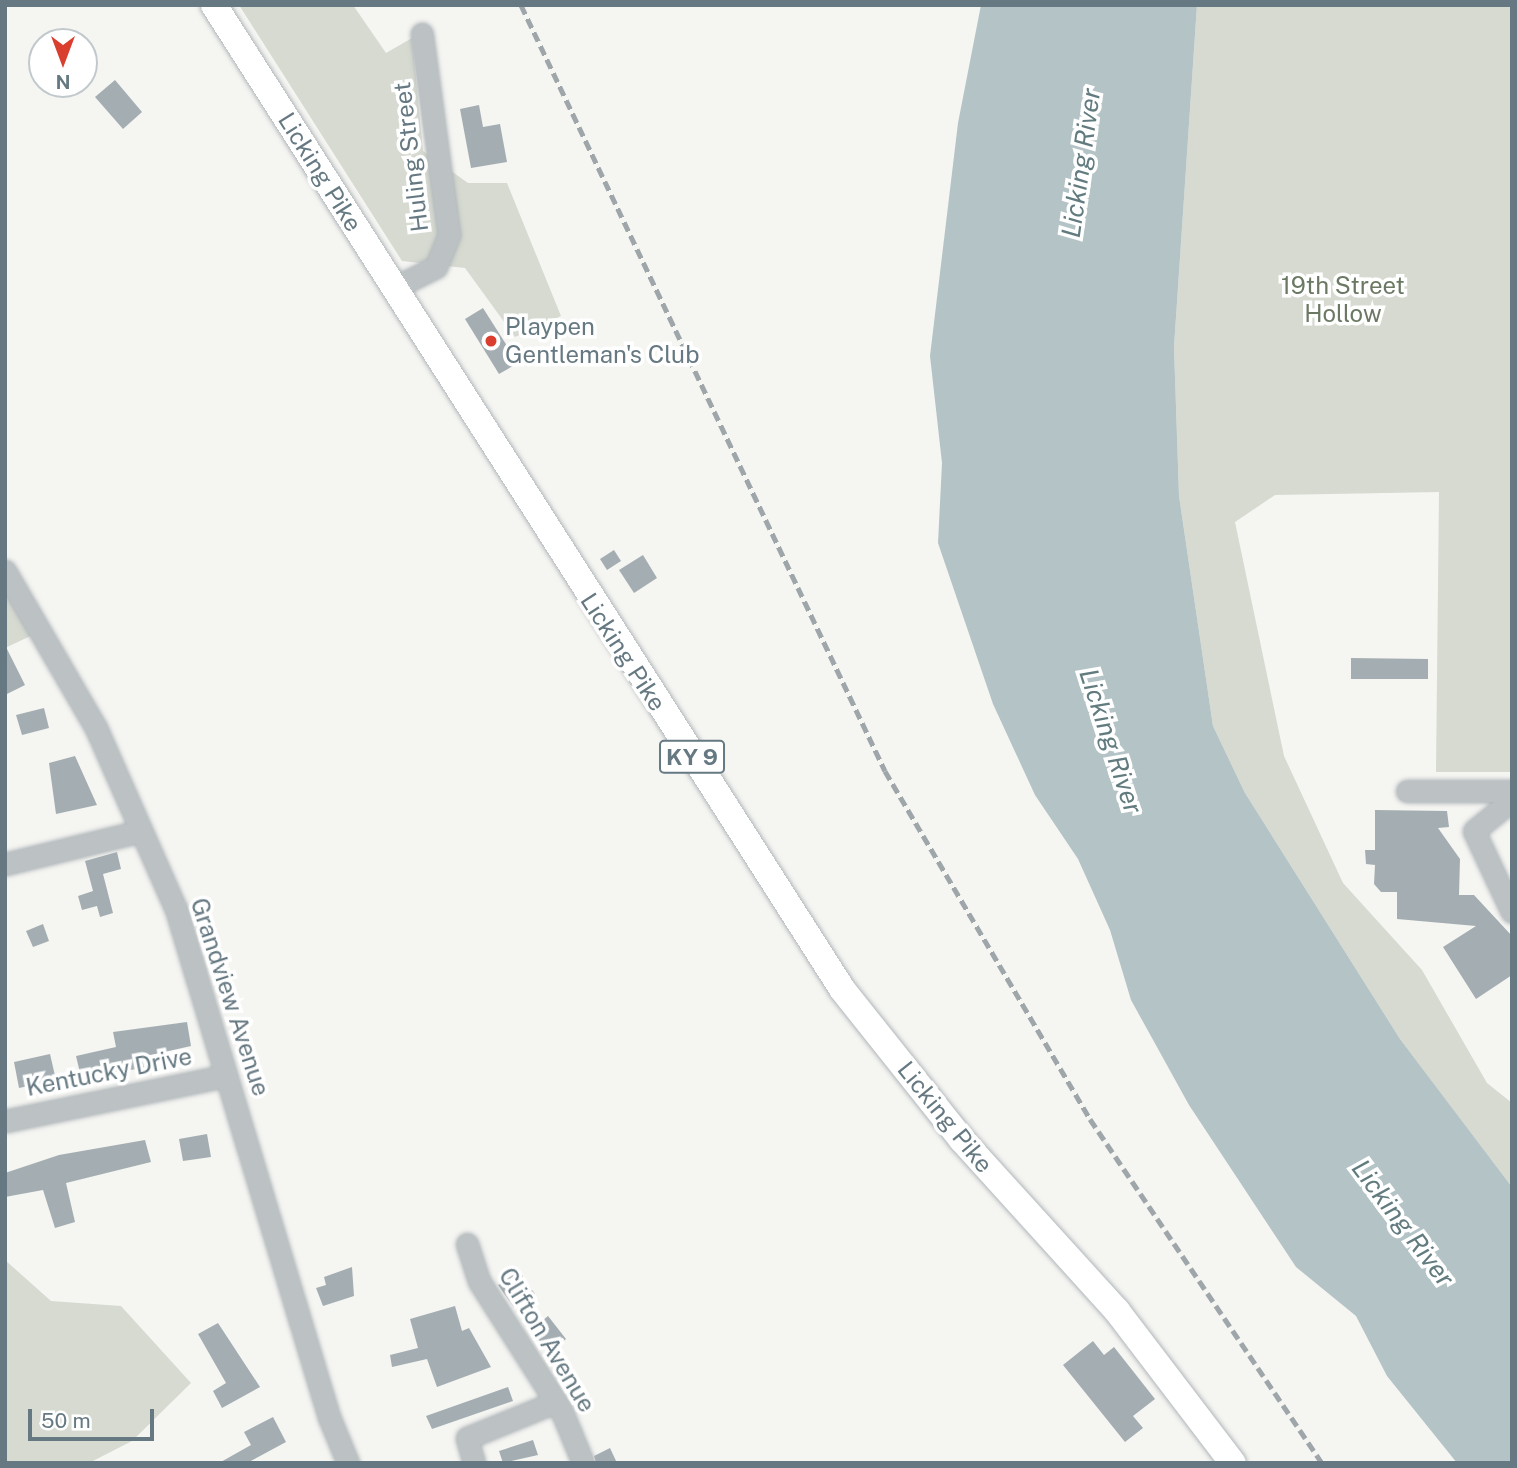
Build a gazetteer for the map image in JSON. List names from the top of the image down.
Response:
{
  "streets": {
    "main road": ["Licking Pike", "KY 9"],
    "street": [
      "Huling Street",
      "Grandview Avenue",
      "Kentucky Drive",
      "Clifton Avenue"
    ]
  },
  "crossings": [
    ["Huling Street", "Licking Pike"],
    ["Grandview Avenue", "Kentucky Drive"]
  ],
  "water": ["Licking River"],
  "parks": ["19th Street Hollow"],
  "places": ["Playpen Gentleman's Club"],
  "scale_bar": "50 m",
  "north": "bottom"
}
